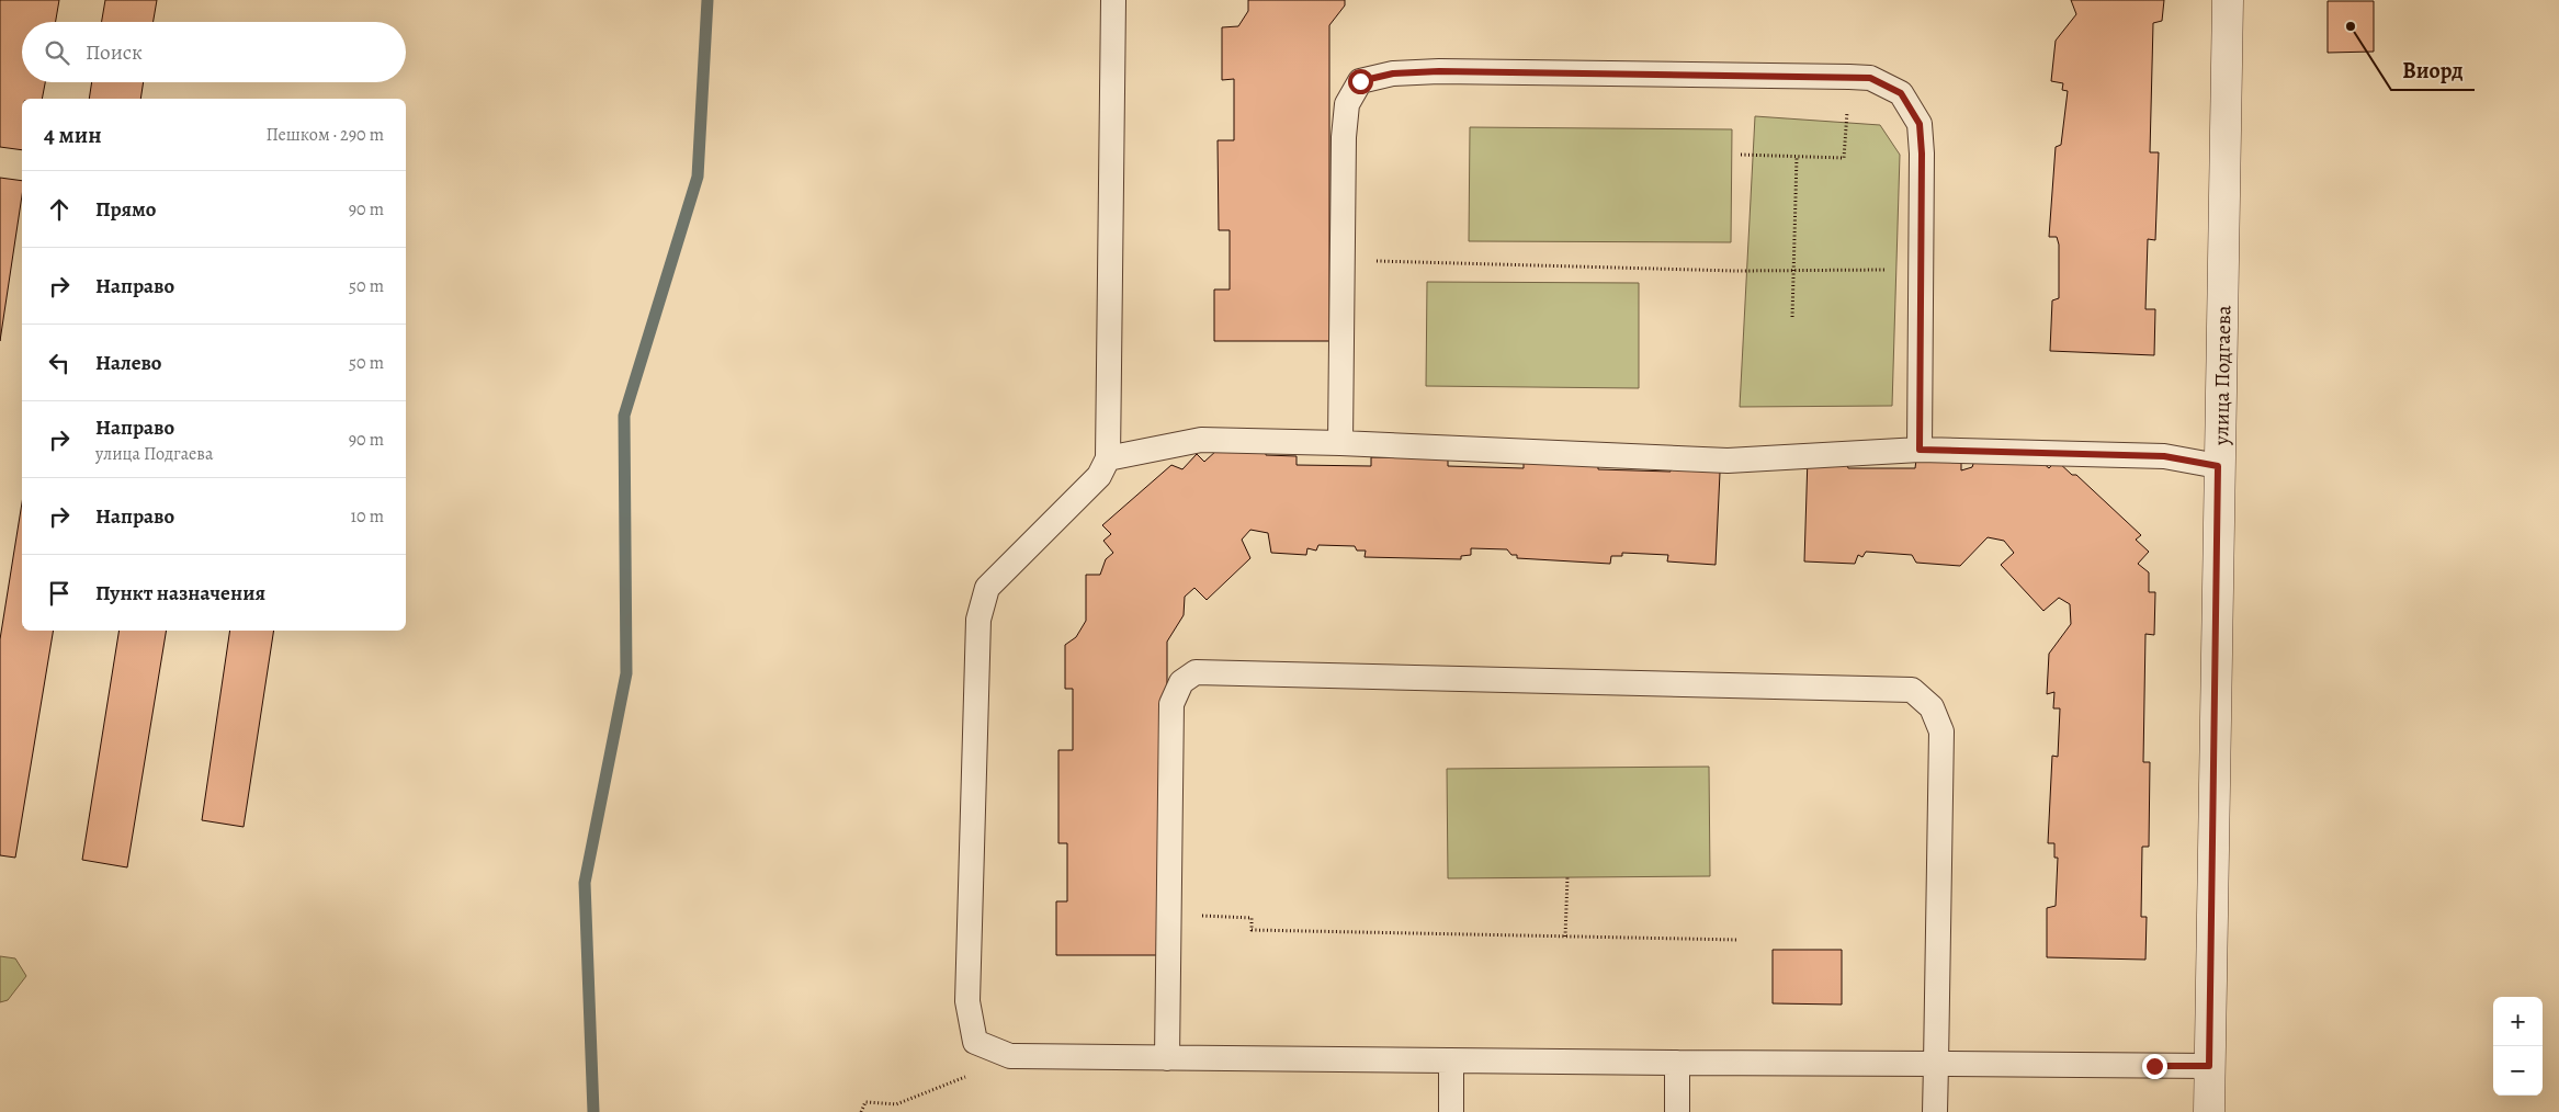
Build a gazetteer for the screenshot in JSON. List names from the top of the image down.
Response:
{
  "streets": {
    "street": ["улица Подгаева"]
  },
  "places": ["Виорд"],
  "page": {
    "search": "Поиск",
    "heading": ["4 мин", "Пешком · 290 m"],
    "list": [
      ["Прямо", "90 m"],
      ["Направо", "50 m"],
      ["Налево", "50 m"],
      ["Направо", "улица Подгаева", "90 m"],
      ["Направо", "10 m"],
      "Пункт назначения"
    ],
    "map_buttons": ["+", "−"]
  }
}
